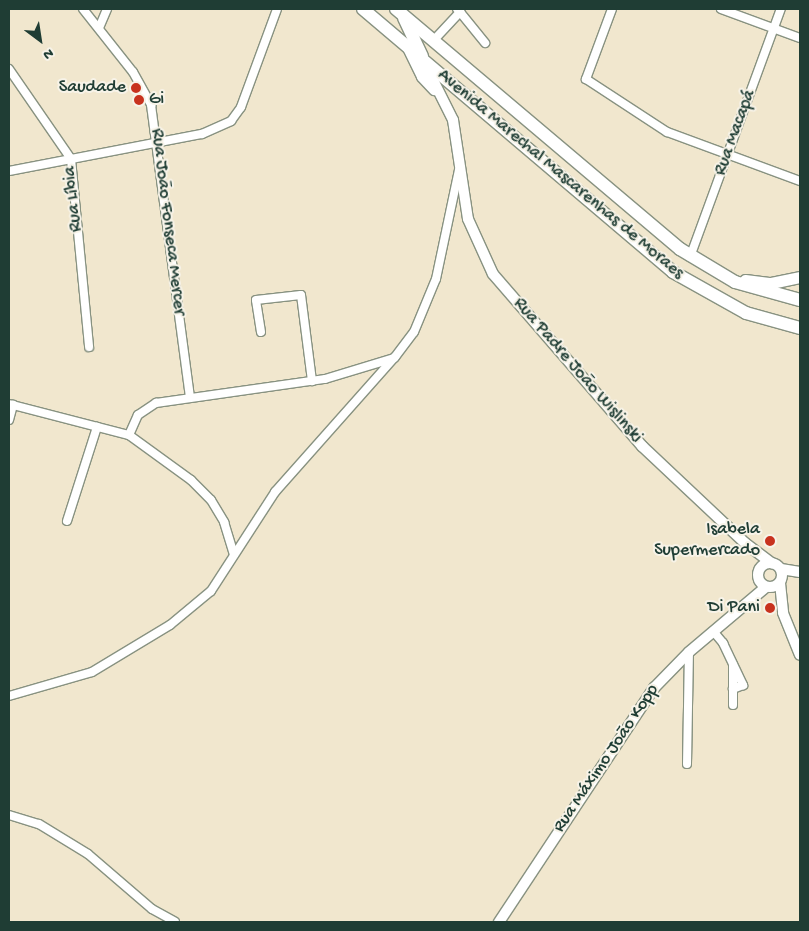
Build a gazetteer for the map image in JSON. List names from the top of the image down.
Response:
{
  "streets": {
    "highway": ["Avenida Marechal Mascarenhas de Moraes"],
    "main road": ["Rua Padre João Wislinski", "Rua Máximo João Kopp"],
    "street": ["Rua Macapá", "Rua Líbia", "Rua João Fonseca Mercer"]
  },
  "crossings": [
    ["Rua Macapá", "Avenida Marechal Mascarenhas de Moraes"],
    ["Avenida Marechal Mascarenhas de Moraes", "Rua Padre João Wislinski"],
    ["Rua Padre João Wislinski", "Rua Máximo João Kopp"]
  ],
  "places": [
    "Saudade",
    "Gi",
    "Isabela Supermercado",
    "Di Pani"
  ],
  "north": "bottom right"
}
